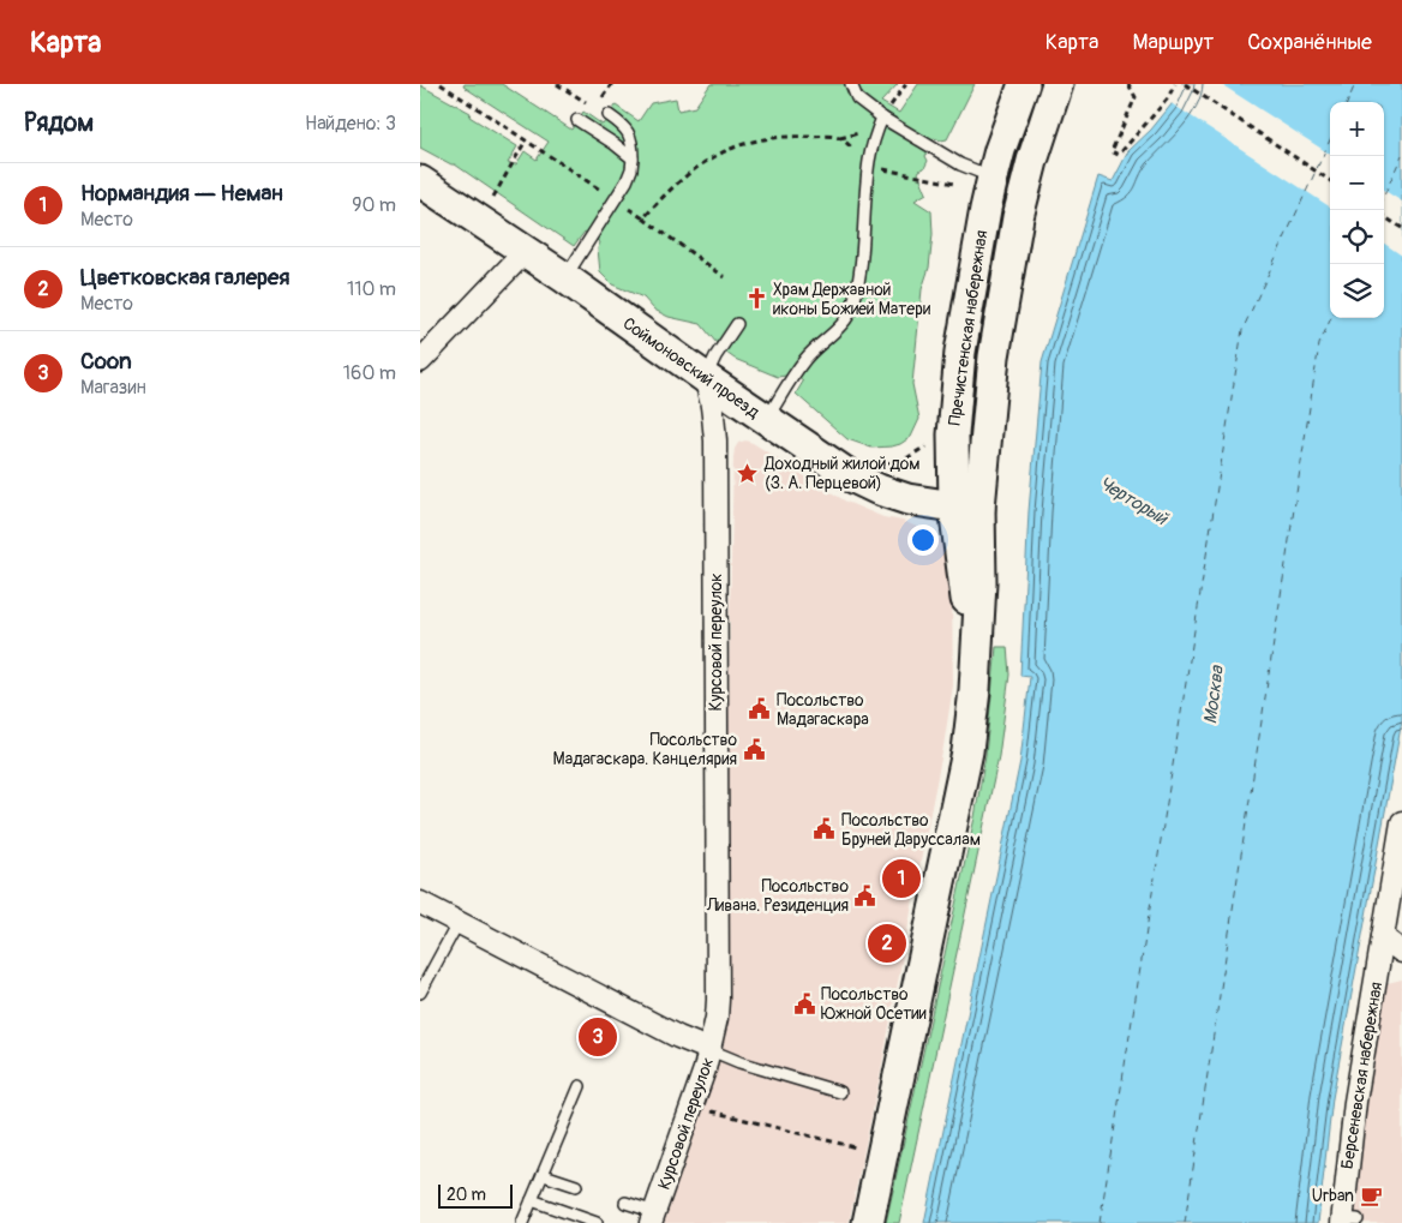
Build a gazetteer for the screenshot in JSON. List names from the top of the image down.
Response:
{
  "streets": {
    "main road": ["Пречистенская набережная", "Соймоновский проезд"],
    "street": ["Курсовой переулок", "Берсеневская набережная"]
  },
  "crossings": [
    ["Пречистенская набережная", "Соймоновский проезд"],
    ["Соймоновский проезд", "Курсовой переулок"]
  ],
  "water": ["Черторый", "Москва"],
  "places": {
    "church": ["Храм Державной иконы Божией Матери"],
    "place": ["Доходный жилой дом (З. А. Перцевой)"],
    "public building": [
      "Посольство Мадагаскара",
      "Посольство Мадагаскара. Канцелярия",
      "Посольство Бруней Даруссалам",
      "Посольство Ливана. Резиденция",
      "Посольство Южной Осетии"
    ],
    "cafe": ["Urban"]
  },
  "scale_bar": "20 m",
  "page": {
    "header": "Карта",
    "nav": ["Карта", "Маршрут", "Сохранённые"],
    "heading": ["Рядом", "Найдено: 3"],
    "map_buttons": ["+", "−"],
    "list": [
      {
        "mark": "1",
        "name": "Нормандия — Неман",
        "note": "Место",
        "value": "90 m"
      },
      {
        "mark": "2",
        "name": "Цветковская галерея",
        "note": "Место",
        "value": "110 m"
      },
      {
        "mark": "3",
        "name": "Coon",
        "note": "Магазин",
        "value": "160 m"
      }
    ],
    "pins": ["1", "2", "3"],
    "scale": "20 m"
  }
}
